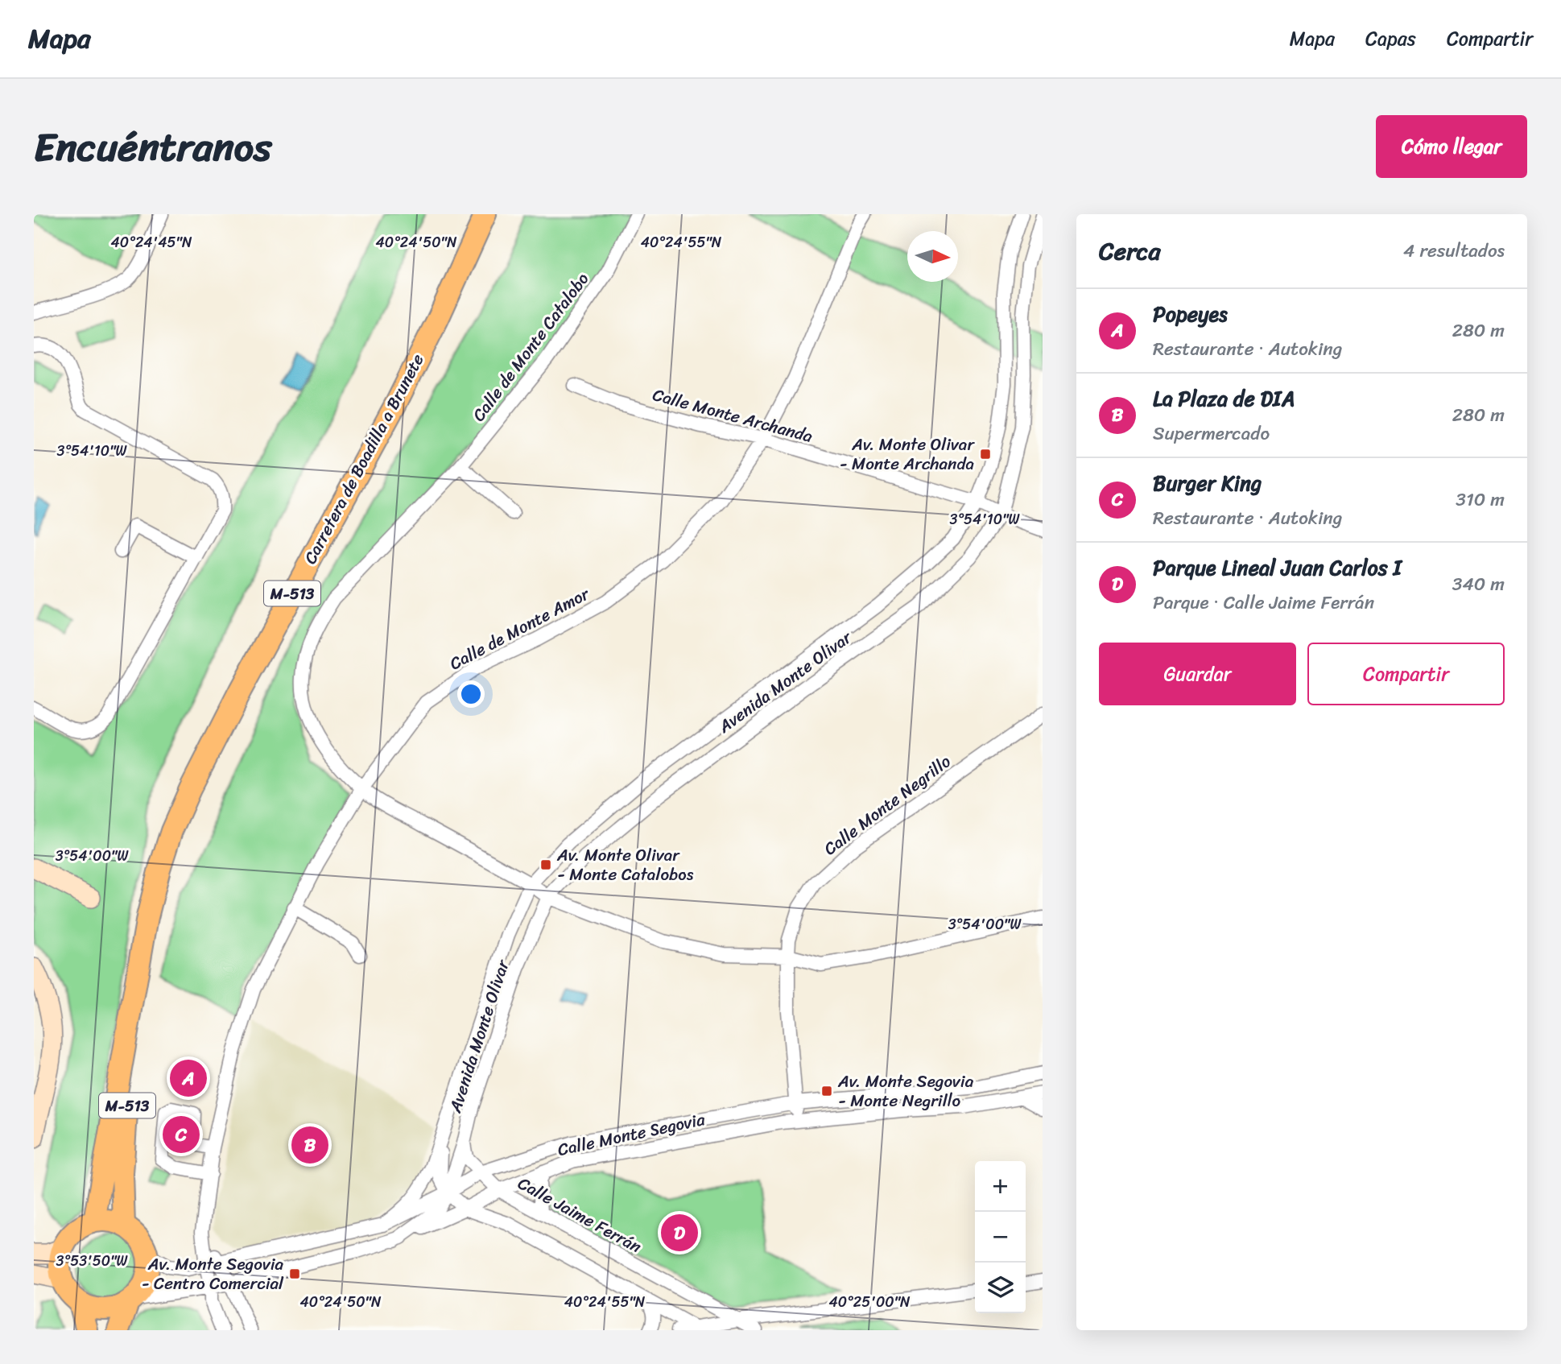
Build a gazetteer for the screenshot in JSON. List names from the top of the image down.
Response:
{
  "streets": {
    "main road": ["Carretera de Boadilla a Brunete", "M-513"],
    "street": [
      "Calle de Monte Catalobo",
      "Calle Monte Archanda",
      "Calle de Monte Amor",
      "Avenida Monte Olivar",
      "Calle Monte Negrillo",
      "Calle Monte Segovia",
      "Calle Jaime Ferrán"
    ]
  },
  "crossings": [
    ["Calle de Monte Catalobo", "Calle de Monte Amor"],
    ["Calle de Monte Catalobo", "Avenida Monte Olivar"],
    ["Calle de Monte Catalobo", "Calle Monte Negrillo"],
    ["Calle Monte Archanda", "Calle de Monte Amor"],
    ["Calle Monte Archanda", "Avenida Monte Olivar"],
    ["Carretera de Boadilla a Brunete", "Calle Monte Segovia"],
    ["Calle de Monte Amor", "Calle Monte Segovia"],
    ["Avenida Monte Olivar", "Calle Monte Segovia"],
    ["Calle Monte Negrillo", "Calle Monte Segovia"],
    ["Calle Monte Segovia", "Calle Jaime Ferrán"]
  ],
  "places": {
    "transit": [
      "Av. Monte Olivar - Monte Archanda",
      "Av. Monte Olivar - Monte Catalobos",
      "Av. Monte Segovia - Monte Negrillo",
      "Av. Monte Segovia - Centro Comercial"
    ]
  },
  "north": "right",
  "page": {
    "header": "Mapa",
    "nav": ["Mapa", "Capas", "Compartir"],
    "title": "Encuéntranos",
    "buttons": [
      "Cómo llegar",
      ["Guardar", "Compartir"]
    ],
    "heading": ["Cerca", "4 resultados"],
    "list": [
      {
        "mark": "A",
        "name": "Popeyes",
        "note": "Restaurante · Autoking",
        "value": "280 m"
      },
      {
        "mark": "B",
        "name": "La Plaza de DIA",
        "note": "Supermercado",
        "value": "280 m"
      },
      {
        "mark": "C",
        "name": "Burger King",
        "note": "Restaurante · Autoking",
        "value": "310 m"
      },
      {
        "mark": "D",
        "name": "Parque Lineal Juan Carlos I",
        "note": "Parque · Calle Jaime Ferrán",
        "value": "340 m"
      }
    ],
    "pins": [
      "A",
      "C",
      "B",
      "D"
    ],
    "map_buttons": ["+", "−"]
  },
  "coordinates": [
    "40°24'45\"N",
    "40°24'50\"N",
    "40°24'55\"N",
    "3°54'10\"W",
    "3°54'00\"W",
    "3°53'50\"W",
    "40°25'00\"N"
  ]
}
